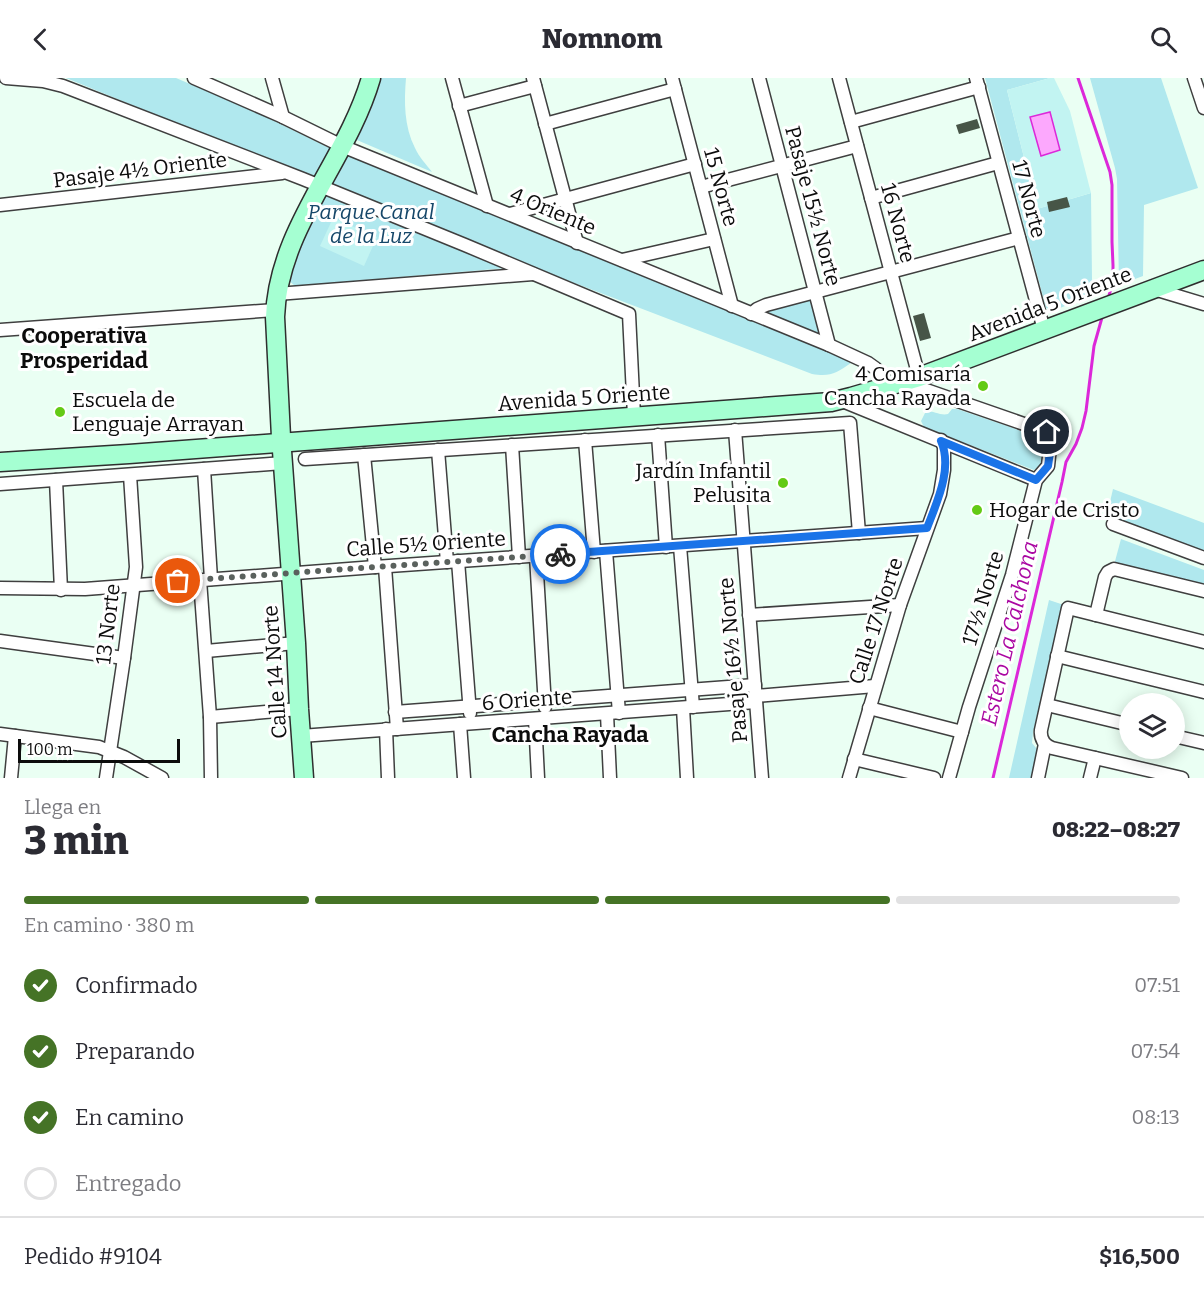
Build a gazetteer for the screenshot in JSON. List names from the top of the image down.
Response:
{
  "streets": {
    "street": [
      "Pasaje 4½ Oriente",
      "15 Norte",
      "17 Norte",
      "Pasaje 15½ Norte",
      "4 Oriente",
      "16 Norte",
      "Avenida 5 Oriente",
      "Calle 5½ Oriente",
      "17½ Norte",
      "Calle 17 Norte",
      "13 Norte",
      "Pasaje 16½ Norte",
      "Calle 14 Norte",
      "6 Oriente"
    ]
  },
  "crossings": [
    ["15 Norte", "4 Oriente"],
    ["17 Norte", "Avenida 5 Oriente"],
    ["Pasaje 15½ Norte", "4 Oriente"],
    ["4 Oriente", "16 Norte"],
    ["4 Oriente", "Avenida 5 Oriente"],
    ["4 Oriente", "17½ Norte"],
    ["4 Oriente", "Calle 14 Norte"],
    ["16 Norte", "Avenida 5 Oriente"],
    ["16 Norte", "17½ Norte"],
    ["Avenida 5 Oriente", "17½ Norte"],
    ["Avenida 5 Oriente", "Calle 14 Norte"],
    ["Calle 5½ Oriente", "Calle 17 Norte"],
    ["Calle 5½ Oriente", "13 Norte"],
    ["Calle 5½ Oriente", "Pasaje 16½ Norte"],
    ["Calle 5½ Oriente", "Calle 14 Norte"],
    ["Calle 17 Norte", "6 Oriente"],
    ["Pasaje 16½ Norte", "6 Oriente"],
    ["Calle 14 Norte", "6 Oriente"]
  ],
  "districts": ["Cooperativa Prosperidad", "Cancha Rayada"],
  "water": ["Estero La Calchona"],
  "parks": ["Parque Canal de la Luz"],
  "places": [
    "4 Comisaría Cancha Rayada",
    "Escuela de Lenguaje Arrayan",
    "Jardín Infantil Pelusita",
    "Hogar de Cristo"
  ],
  "scale_bar": "100 m",
  "page": {
    "header": "Nomnom",
    "scale": "100 m",
    "heading": ["3 min", "Llega en", "08:22–08:27"],
    "panel": ["Pedido #9104", "$16,500"],
    "bar": "En camino · 380 m",
    "list": [
      ["Confirmado", "07:51"],
      ["Preparando", "07:54"],
      ["En camino", "08:13"],
      "Entregado"
    ]
  }
}
